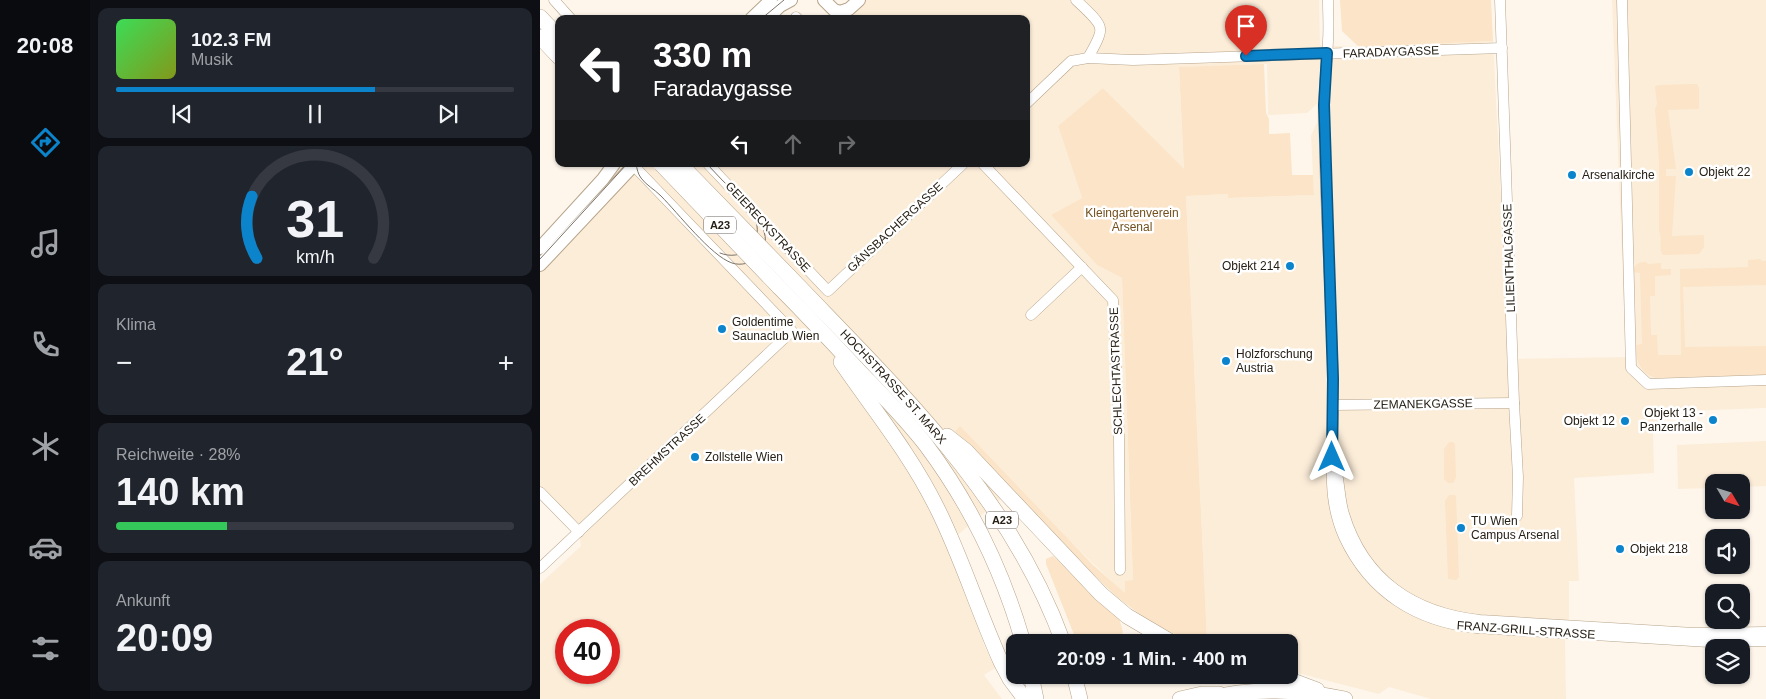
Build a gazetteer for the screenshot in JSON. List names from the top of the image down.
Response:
{
  "streets": {
    "highway": ["A23", "HOCHSTRASSE ST. MARX"],
    "street": [
      "FARADAYGASSE",
      "GEIERECKSTRASSE",
      "GÄNSBACHERGASSE",
      "LILIENTHALGASSE",
      "SCHLECHTASTRASSE",
      "ZEMANEKGASSE",
      "BREHMSTRASSE",
      "FRANZ-GRILL-STRASSE"
    ]
  },
  "crossings": [
    ["FARADAYGASSE", "LILIENTHALGASSE"],
    ["FARADAYGASSE", "FRANZ-GRILL-STRASSE"],
    ["GEIERECKSTRASSE", "GÄNSBACHERGASSE"],
    ["LILIENTHALGASSE", "ZEMANEKGASSE"],
    ["ZEMANEKGASSE", "FRANZ-GRILL-STRASSE"]
  ],
  "parks": ["Kleingartenverein Arsenal"],
  "places": [
    "Objekt 22",
    "Arsenalkirche",
    "Objekt 214",
    "Goldentime Saunaclub Wien",
    "Holzforschung Austria",
    "Objekt 13 - Panzerhalle",
    "Objekt 12",
    "Zollstelle Wien",
    "TU Wien Campus Arsenal",
    "Objekt 218"
  ],
  "north": "bottom right",
  "page": {
    "tabs": "20:08",
    "turn": ["330 m", "Faradaygasse"],
    "song": ["102.3 FM", "Musik"],
    "tile": [
      "Klima",
      ["Reichweite · 28%", "140 km"],
      ["Ankunft", "20:09"]
    ],
    "heat": ["−", "21°", "+"],
    "limit": "40",
    "trip": "20:09 · 1 Min. · 400 m",
    "gauge": ["31", "km/h"]
  }
}
